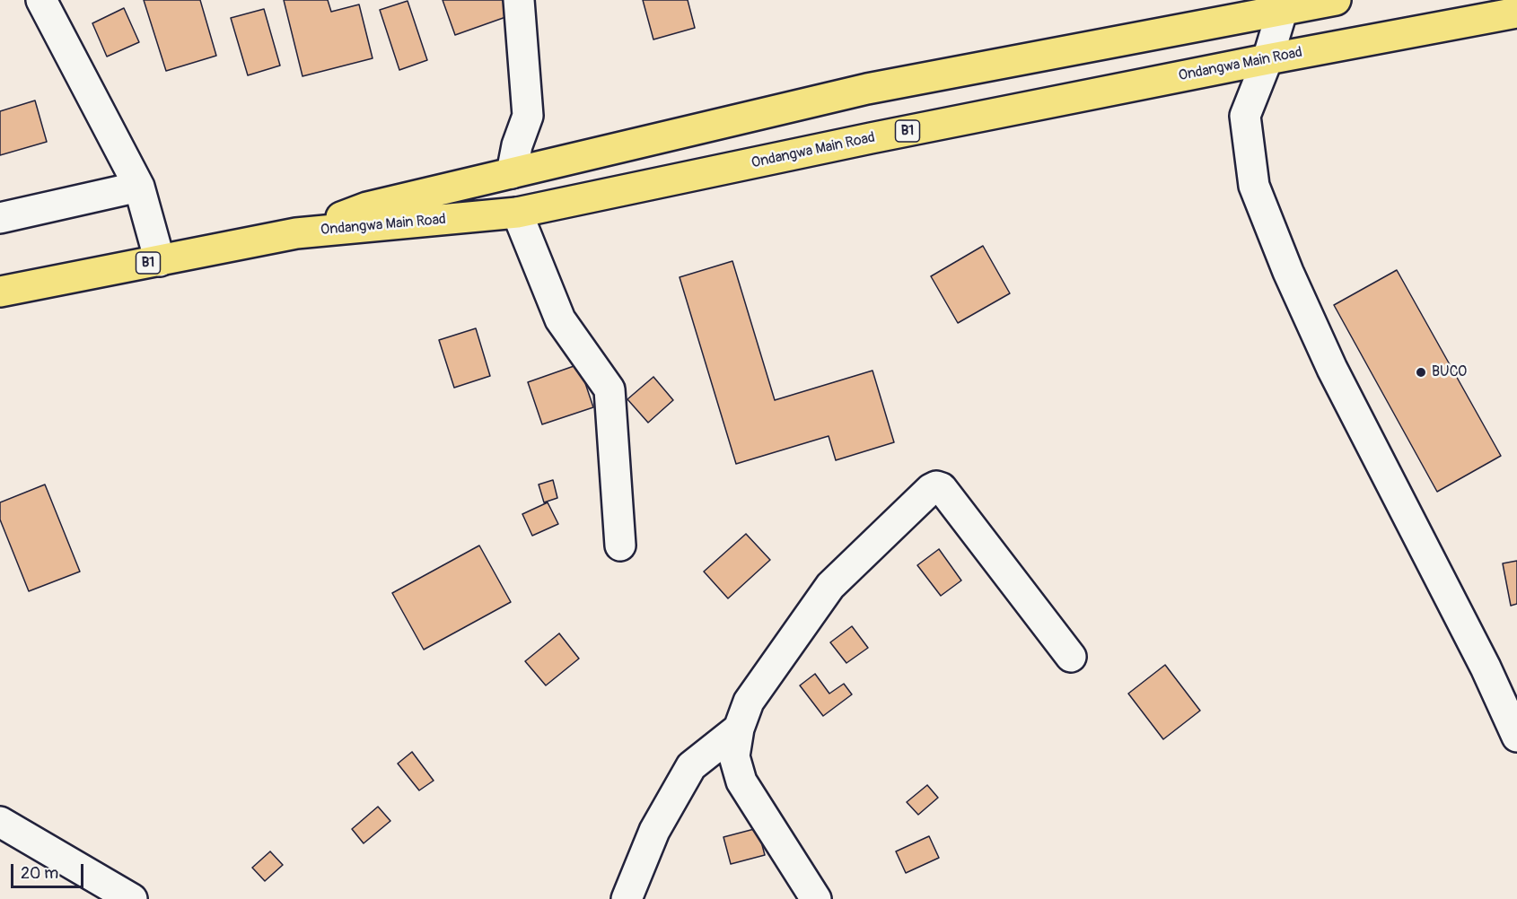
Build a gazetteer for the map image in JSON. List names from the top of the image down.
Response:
{
  "streets": {
    "main road": ["Ondangwa Main Road", "B1"]
  },
  "places": ["BUCO"],
  "scale_bar": "20 m"
}
